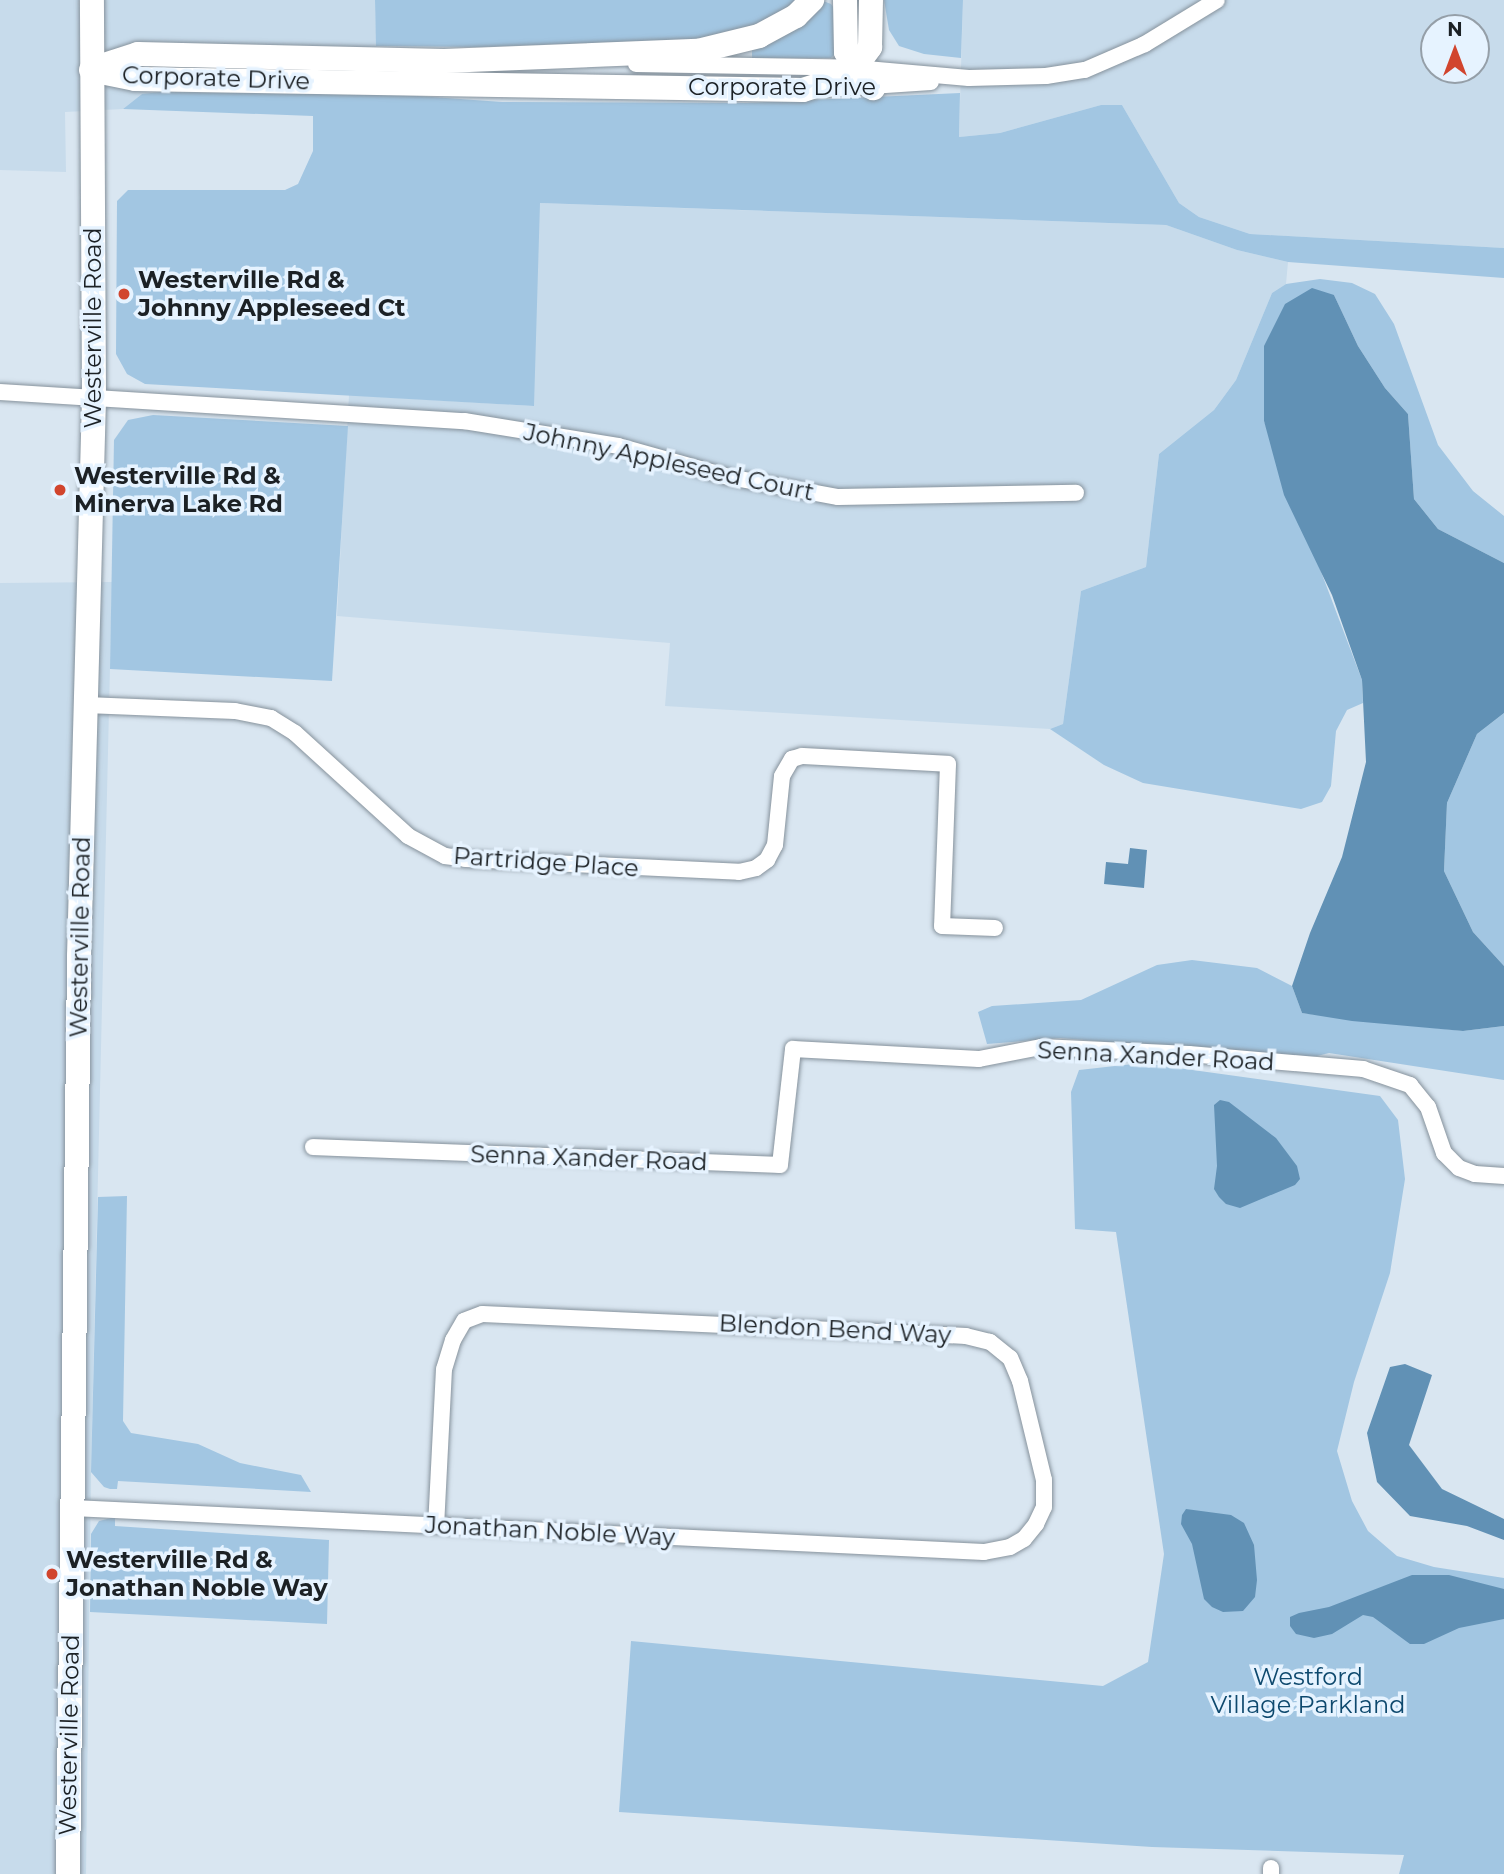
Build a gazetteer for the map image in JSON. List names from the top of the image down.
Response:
{
  "streets": {
    "main road": ["Corporate Drive", "Westerville Road"],
    "street": [
      "Johnny Appleseed Court",
      "Partridge Place",
      "Senna Xander Road",
      "Blendon Bend Way",
      "Jonathan Noble Way"
    ]
  },
  "crossings": [
    ["Corporate Drive", "Westerville Road"],
    ["Westerville Road", "Johnny Appleseed Court"],
    ["Westerville Road", "Partridge Place"],
    ["Westerville Road", "Jonathan Noble Way"],
    ["Blendon Bend Way", "Jonathan Noble Way"]
  ],
  "parks": ["Westford Village Parkland"],
  "places": ["Westerville Rd & Johnny Appleseed Ct", "Westerville Rd & Minerva Lake Rd", "Westerville Rd & Jonathan Noble Way"],
  "north": "top"
}
